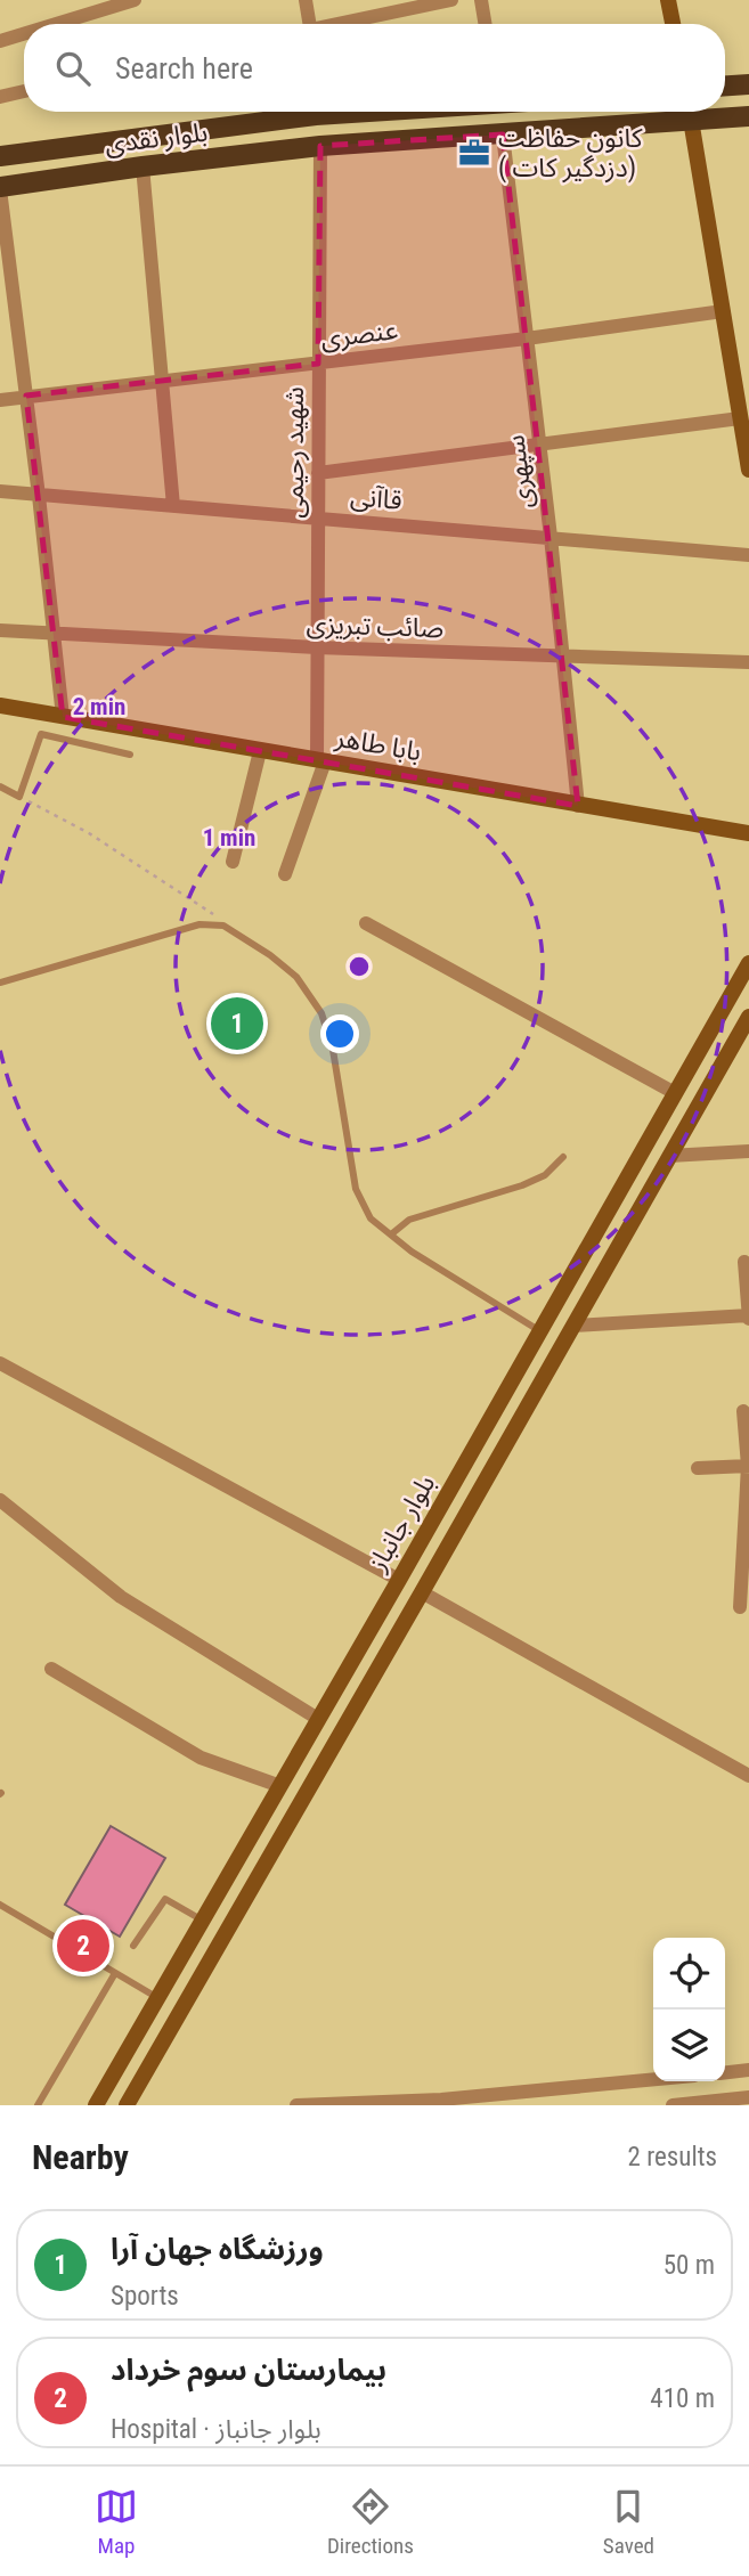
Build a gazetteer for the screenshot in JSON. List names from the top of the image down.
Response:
{
  "streets": {
    "main road": ["بلوار نقدی", "بابا طاهر", "بلوار جانباز"],
    "street": [
      "عنصری",
      "شهید رحیمی",
      "سپهری",
      "قاآنی",
      "صائب تبریزی"
    ]
  },
  "crossings": [
    ["بلوار نقدی", "شهید رحیمی"],
    ["بلوار نقدی", "سپهری"],
    ["عنصری", "شهید رحیمی"],
    ["عنصری", "سپهری"],
    ["شهید رحیمی", "قاآنی"],
    ["شهید رحیمی", "صائب تبریزی"],
    ["شهید رحیمی", "بابا طاهر"],
    ["سپهری", "قاآنی"],
    ["سپهری", "صائب تبریزی"],
    ["سپهری", "بابا طاهر"]
  ],
  "places": {
    "office": ["کانون حفاظت ( دزدگیر کات)"]
  },
  "page": {
    "search": "Search here",
    "pins": ["1", "2"],
    "heading": ["Nearby", "2 results"],
    "list": [
      {
        "mark": "1",
        "name": "ورزشگاه جهان آرا",
        "note": "Sports",
        "value": "50 m"
      },
      {
        "mark": "2",
        "name": "بیمارستان سوم خرداد",
        "note": "Hospital · بلوار جانباز",
        "value": "410 m"
      }
    ],
    "nav": ["Map", "Directions", "Saved"]
  },
  "rings": ["2 min", "1 min"]
}
